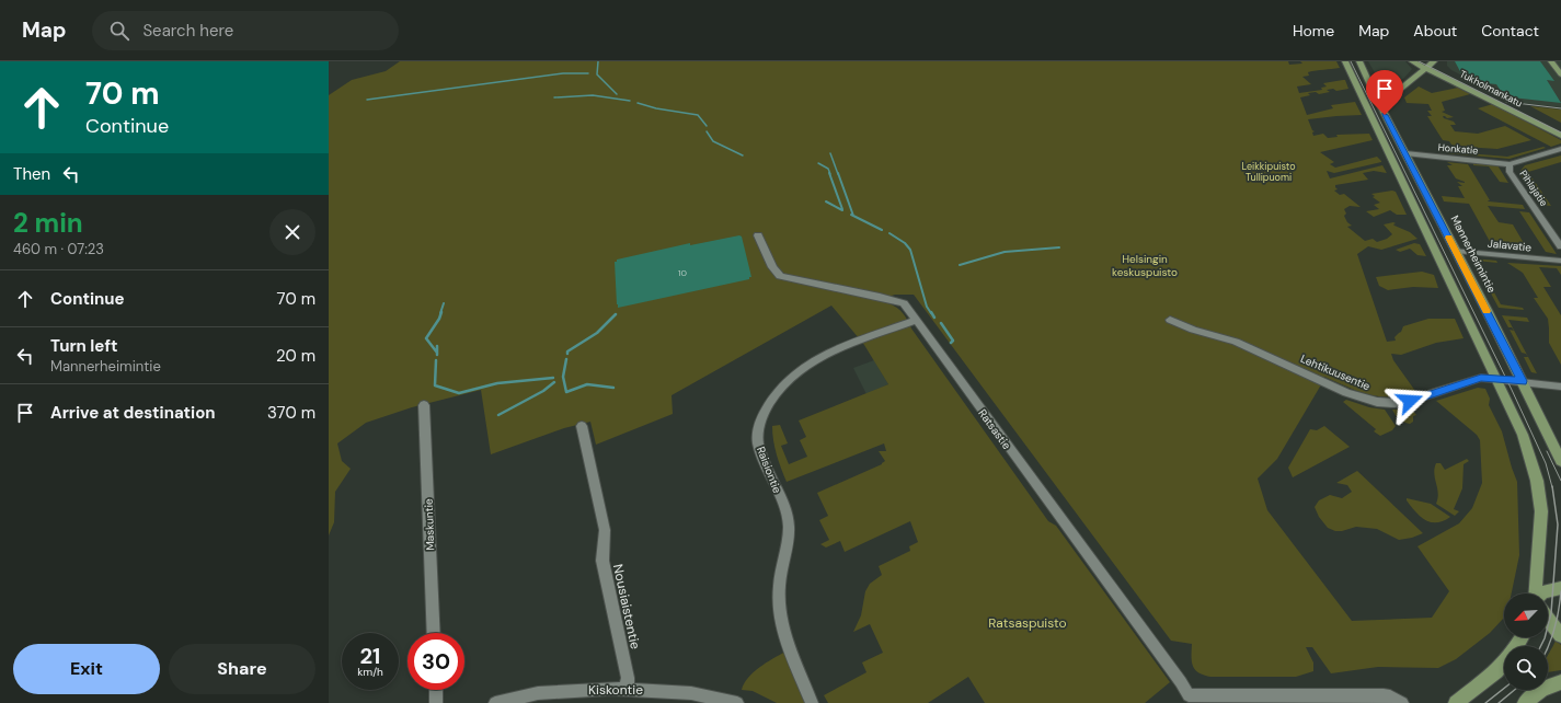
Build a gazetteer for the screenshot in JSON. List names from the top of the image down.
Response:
{
  "streets": {
    "main road": ["Tukholmankatu", "Mannerheimintie"],
    "street": [
      "Honkatie",
      "Pihlajatie",
      "Jalavatie",
      "Lehtikuusentie",
      "Ratsastie",
      "Raisiontie",
      "Maskuntie",
      "Nousiaistentie",
      "Kiskontie"
    ]
  },
  "crossings": [
    ["Honkatie", "Pihlajatie"],
    ["Honkatie", "Mannerheimintie"],
    ["Jalavatie", "Mannerheimintie"],
    ["Mannerheimintie", "Lehtikuusentie"],
    ["Ratsastie", "Raisiontie"],
    ["Nousiaistentie", "Kiskontie"]
  ],
  "parks": ["Leikkipuisto Tullipuomi", "Helsingin keskuspuisto", "Ratsaspuisto"],
  "house_numbers": ["10"],
  "north": "bottom left",
  "page": {
    "header": "Map",
    "search": "Search here",
    "nav": [
      "Home",
      "Map",
      "About",
      "Contact"
    ],
    "turn": ["70 m", "Continue"],
    "then": "Then",
    "heading": ["2 min", "460 m · 07:23"],
    "list": [
      {
        "name": "Continue",
        "value": "70 m"
      },
      {
        "name": "Turn left",
        "note": "Mannerheimintie",
        "value": "20 m"
      },
      {
        "name": "Arrive at destination",
        "value": "370 m"
      }
    ],
    "speed": "21 km/h",
    "limit": "30",
    "buttons": ["Exit", "Share"]
  }
}
